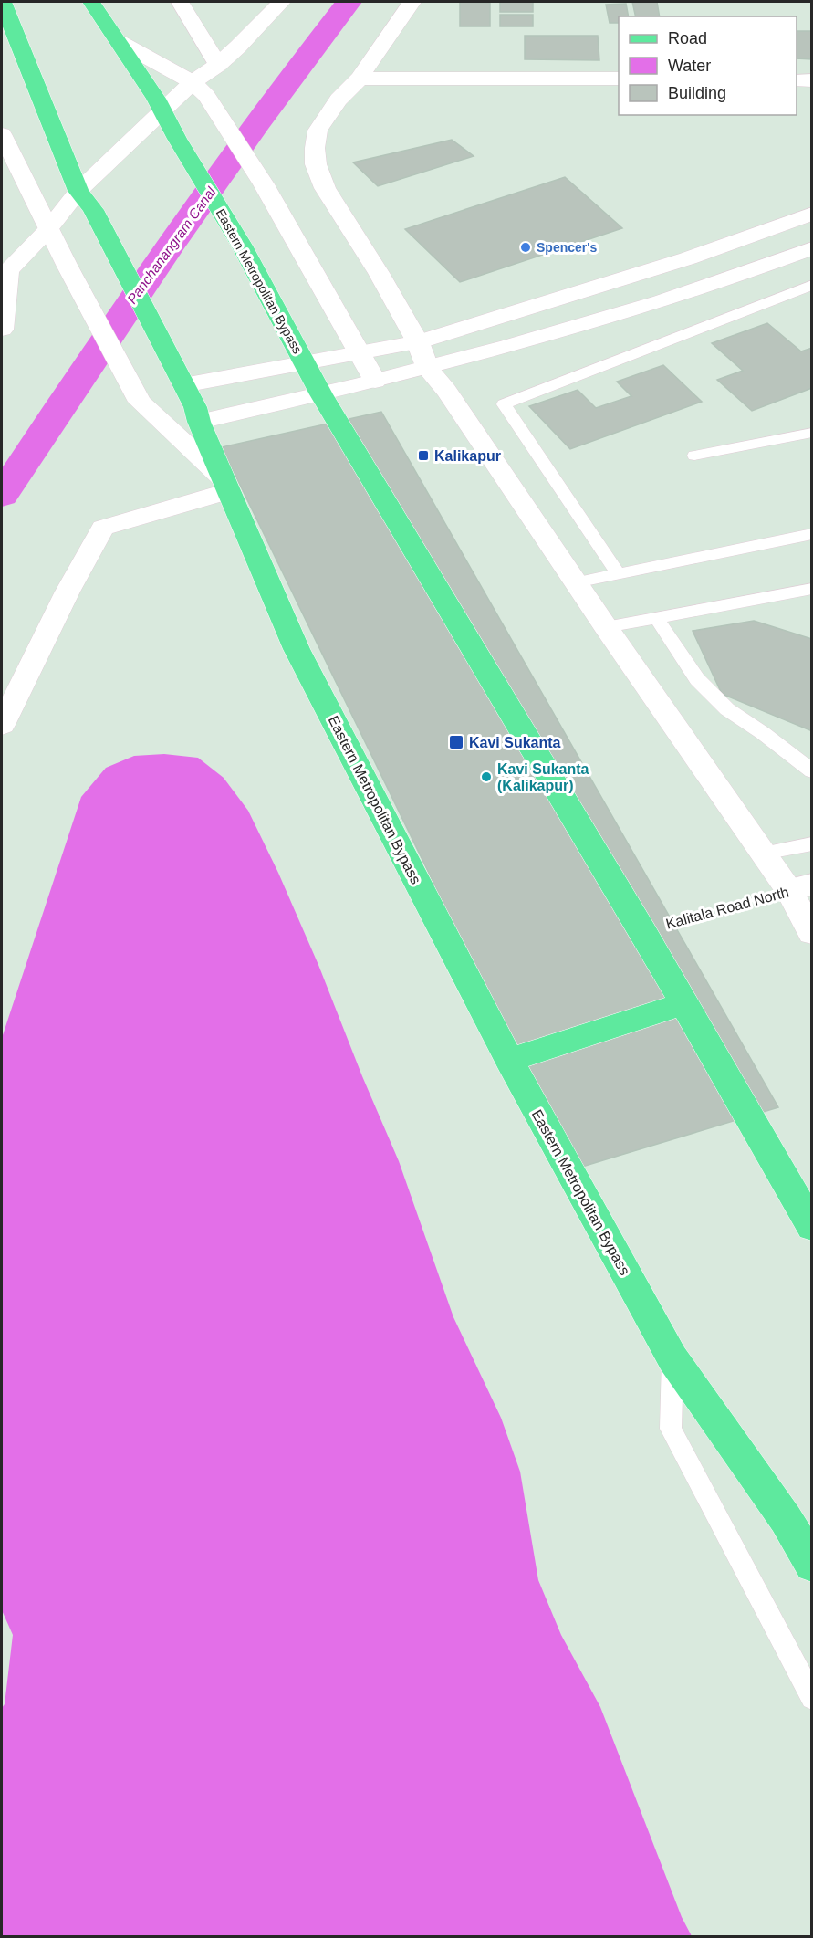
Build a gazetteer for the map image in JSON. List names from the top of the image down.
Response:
{
  "streets": {
    "main road": ["Eastern Metropolitan Bypass"],
    "path": ["Kalitala Road North"]
  },
  "crossings": [
    ["Eastern Metropolitan Bypass", "Kalitala Road North"]
  ],
  "water": ["Panchanangram Canal"],
  "places": {
    "other": ["Spencer's", "Kavi Sukanta (Kalikapur)"],
    "transit": ["Kalikapur", "Kavi Sukanta"]
  },
  "legend": ["Road", "Water", "Building"]
}
